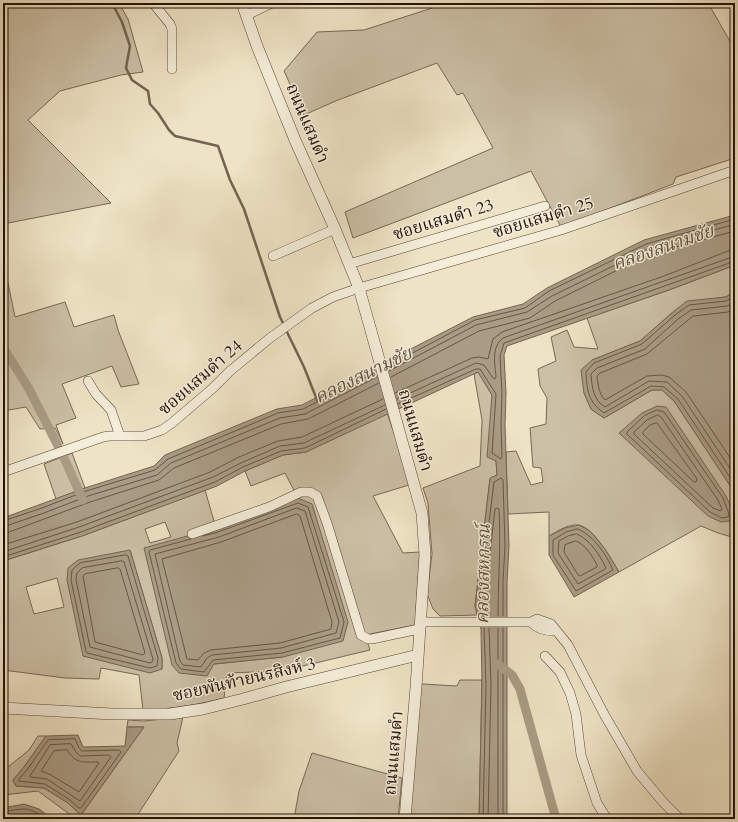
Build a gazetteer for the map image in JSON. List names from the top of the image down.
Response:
{
  "streets": {
    "street": [
      "ถนนแสมดำ",
      "ซอยแสมดำ 25",
      "ซอยแสมดำ 23",
      "ซอยแสมดำ 24",
      "ซอยพันท้ายนรสิงห์ 3"
    ]
  },
  "crossings": [
    ["ถนนแสมดำ", "ซอยแสมดำ 25"],
    ["ถนนแสมดำ", "ซอยแสมดำ 23"],
    ["ถนนแสมดำ", "ซอยแสมดำ 24"],
    ["ถนนแสมดำ", "ซอยพันท้ายนรสิงห์ 3"],
    ["ซอยแสมดำ 25", "ซอยแสมดำ 24"]
  ],
  "water": ["คลองสนามชัย", "คลองสหกรณ์"]
}
